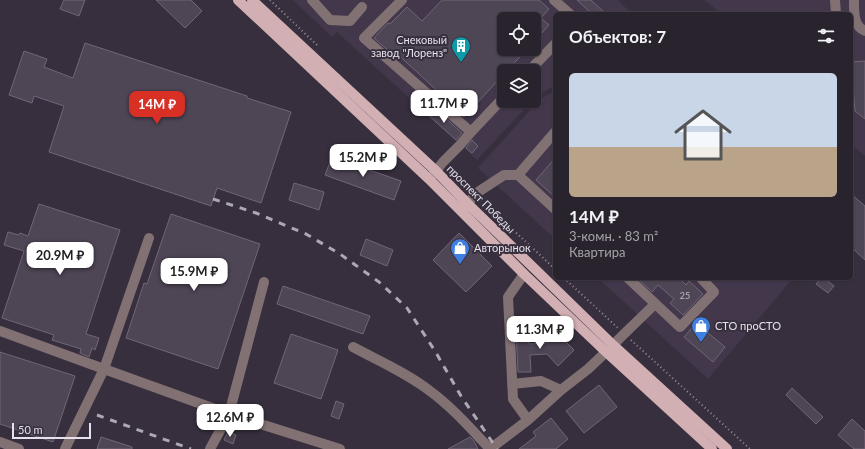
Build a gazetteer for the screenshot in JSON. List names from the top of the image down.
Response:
{
  "streets": {
    "main road": ["проспект Победы"]
  },
  "places": {
    "building": ["Снековый завод \"Лоренз\""],
    "shop": ["Авторынок", "СТО проСТО"]
  },
  "house_numbers": ["25"],
  "scale_bar": "50 m",
  "page": {
    "heading": "Объектов: 7",
    "list": [
      {
        "name": "14M ₽",
        "note": "3-комн. · 83 m² · Квартира"
      }
    ],
    "price": [
      "11.7M ₽",
      "14M ₽",
      "15.2M ₽",
      "20.9M ₽",
      "15.9M ₽",
      "11.3M ₽",
      "12.6M ₽"
    ],
    "scale": "50 m"
  }
}
